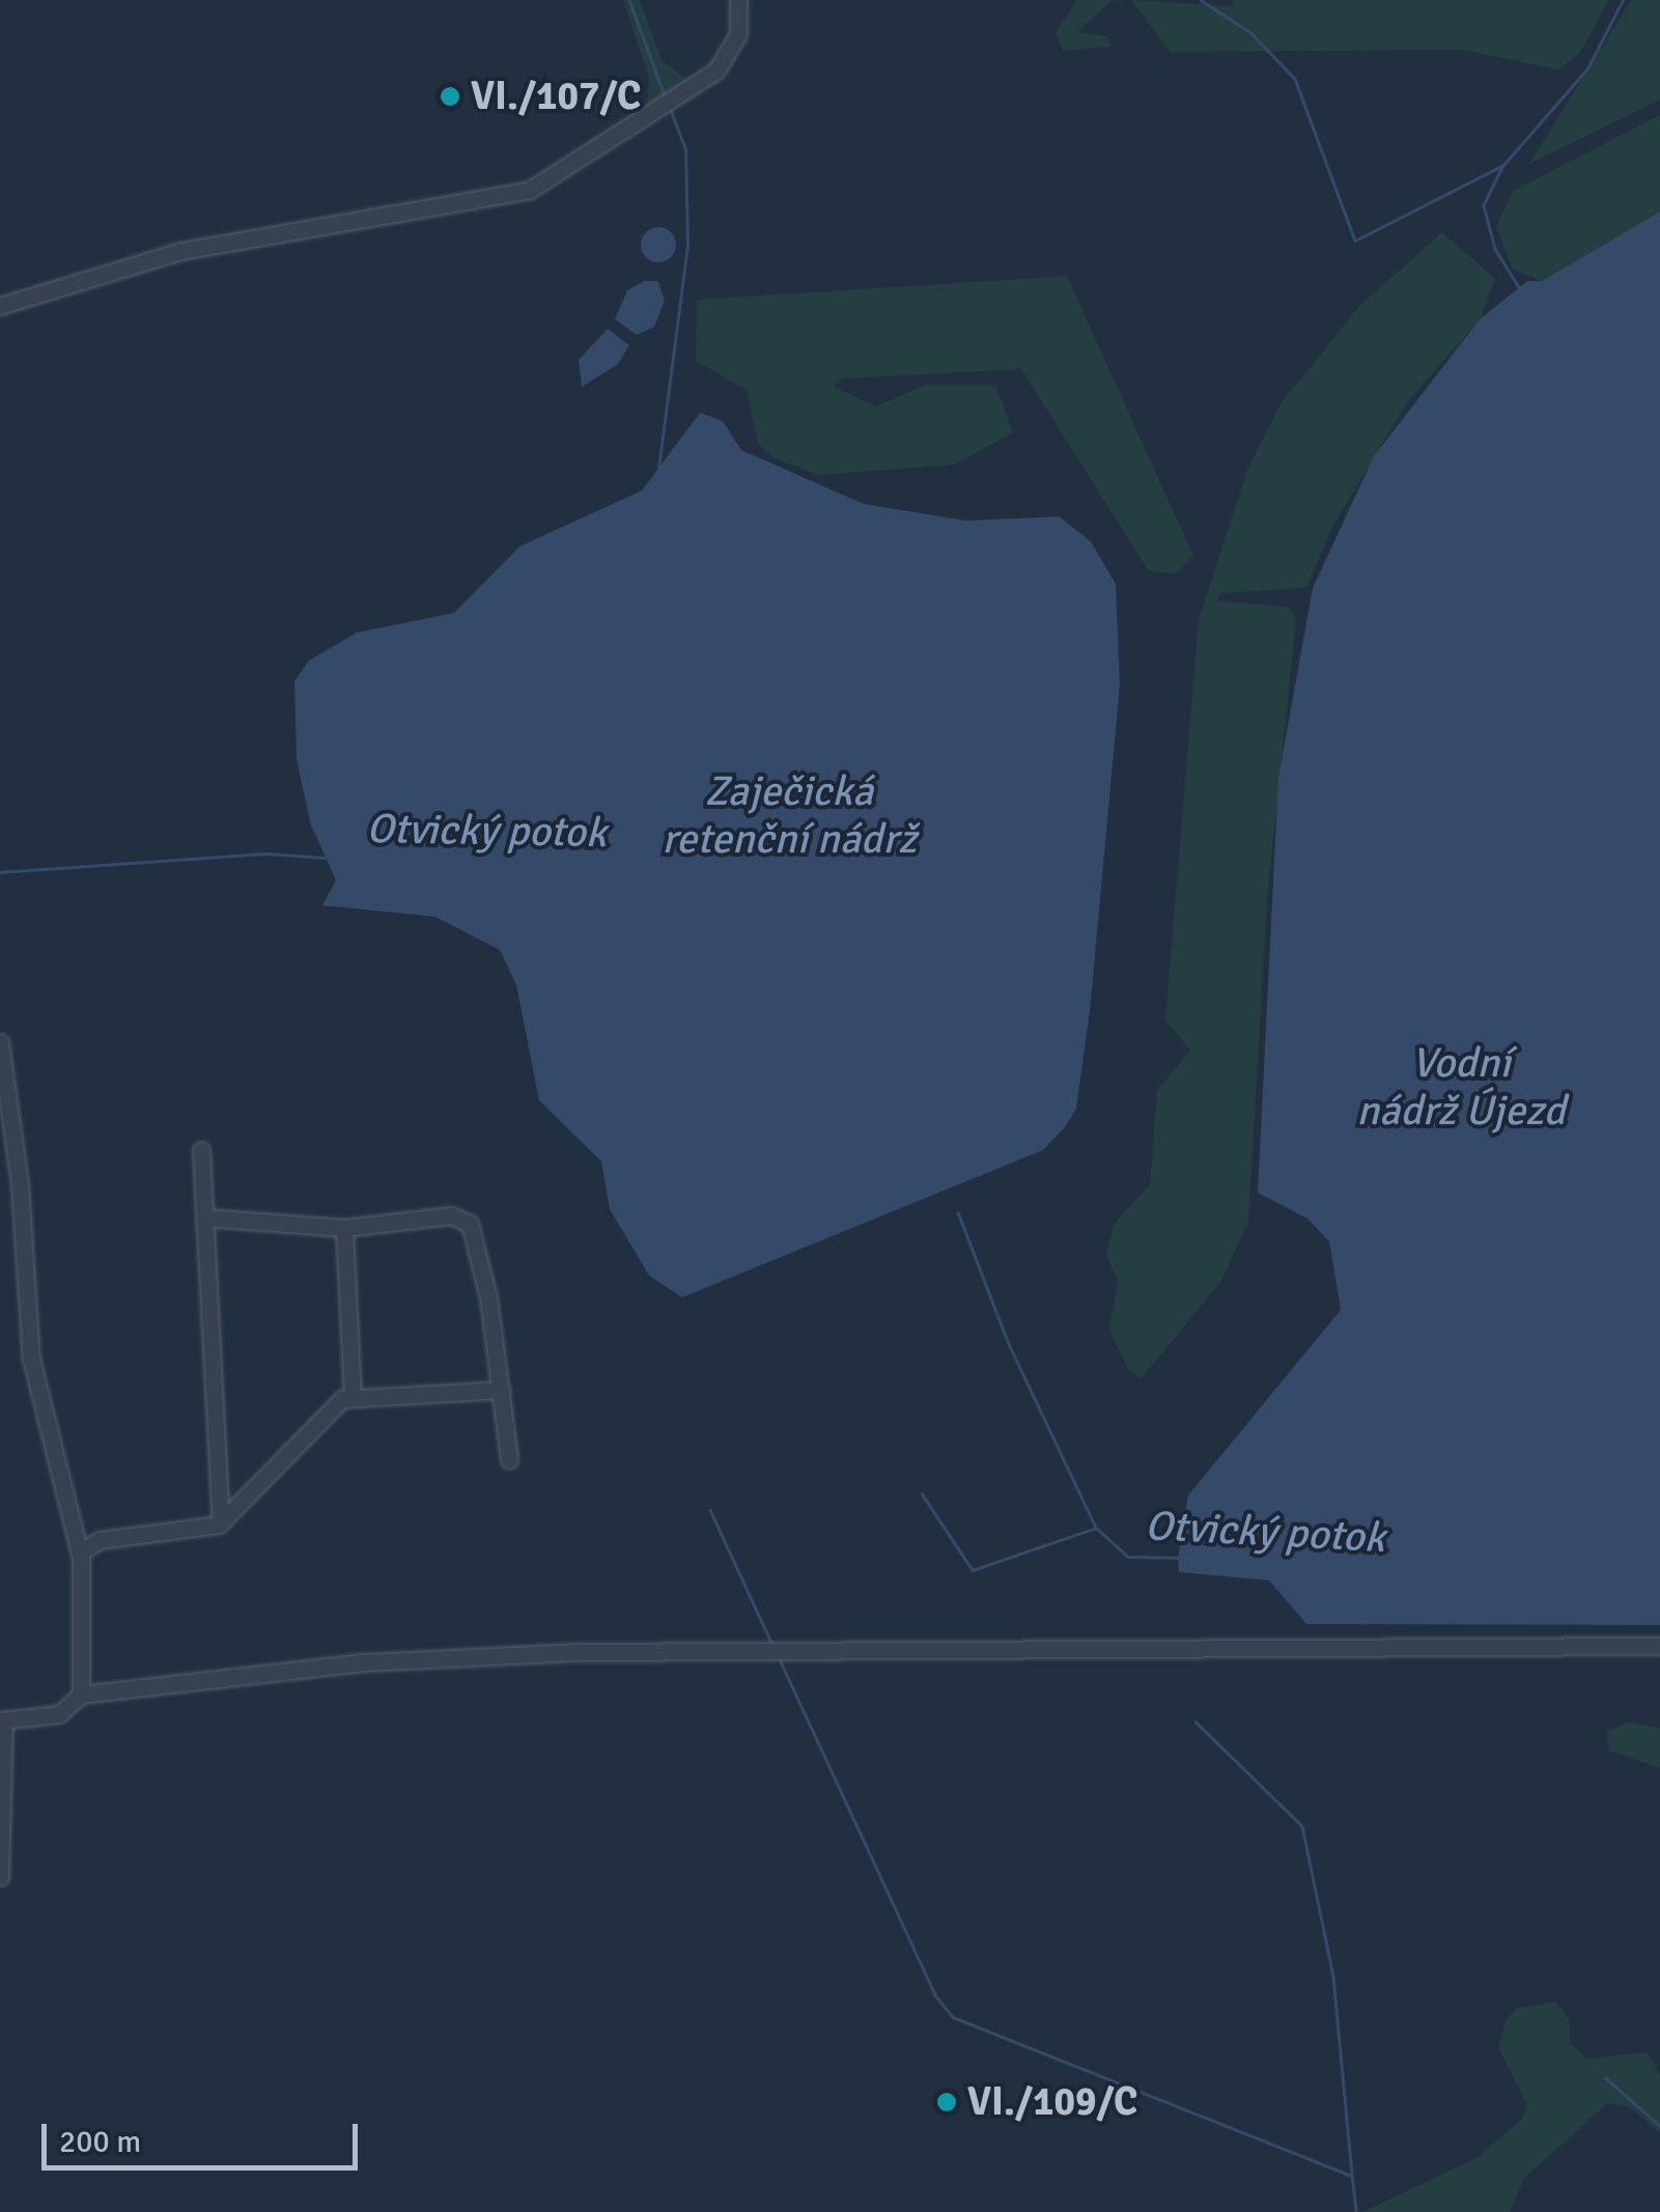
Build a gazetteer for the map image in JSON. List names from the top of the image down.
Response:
{
  "water": ["Zaječická retenční nádrž", "Otvický potok", "Vodní nádrž Újezd"],
  "places": ["VI./107/C", "VI./109/C"],
  "scale_bar": "200 m"
}
